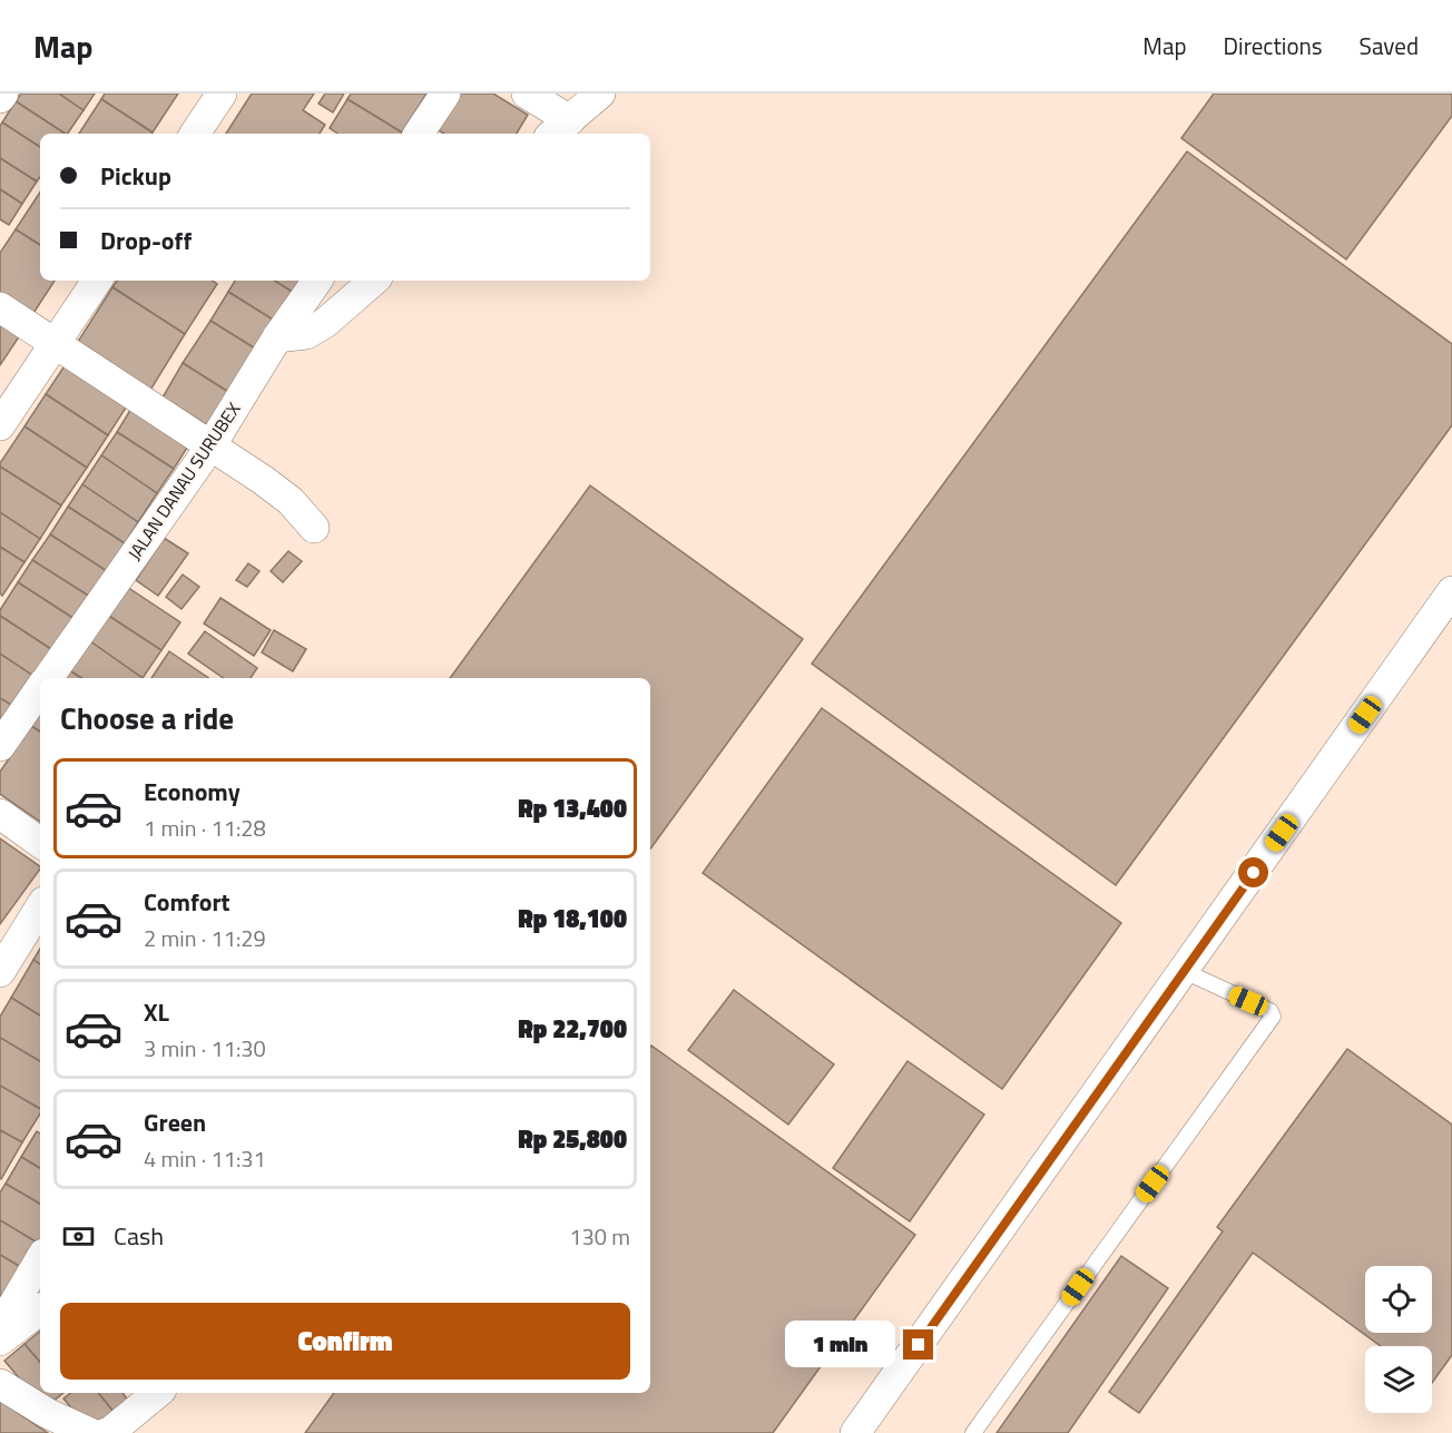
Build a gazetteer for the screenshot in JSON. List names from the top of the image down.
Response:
{
  "streets": {
    "street": ["JALAN DANAU SURUBEX"]
  },
  "page": {
    "header": "Map",
    "nav": ["Map", "Directions", "Saved"],
    "banner": ["Pickup", "Drop-off"],
    "heading": "Choose a ride",
    "list": [
      {
        "name": "Economy",
        "note": "1 min · 11:28",
        "value": "Rp 13,400"
      },
      {
        "name": "Comfort",
        "note": "2 min · 11:29",
        "value": "Rp 18,100"
      },
      {
        "name": "XL",
        "note": "3 min · 11:30",
        "value": "Rp 22,700"
      },
      {
        "name": "Green",
        "note": "4 min · 11:31",
        "value": "Rp 25,800"
      }
    ],
    "pay": ["Cash", "130 m"],
    "buttons": "Confirm",
    "bubble": "1 min"
  }
}
